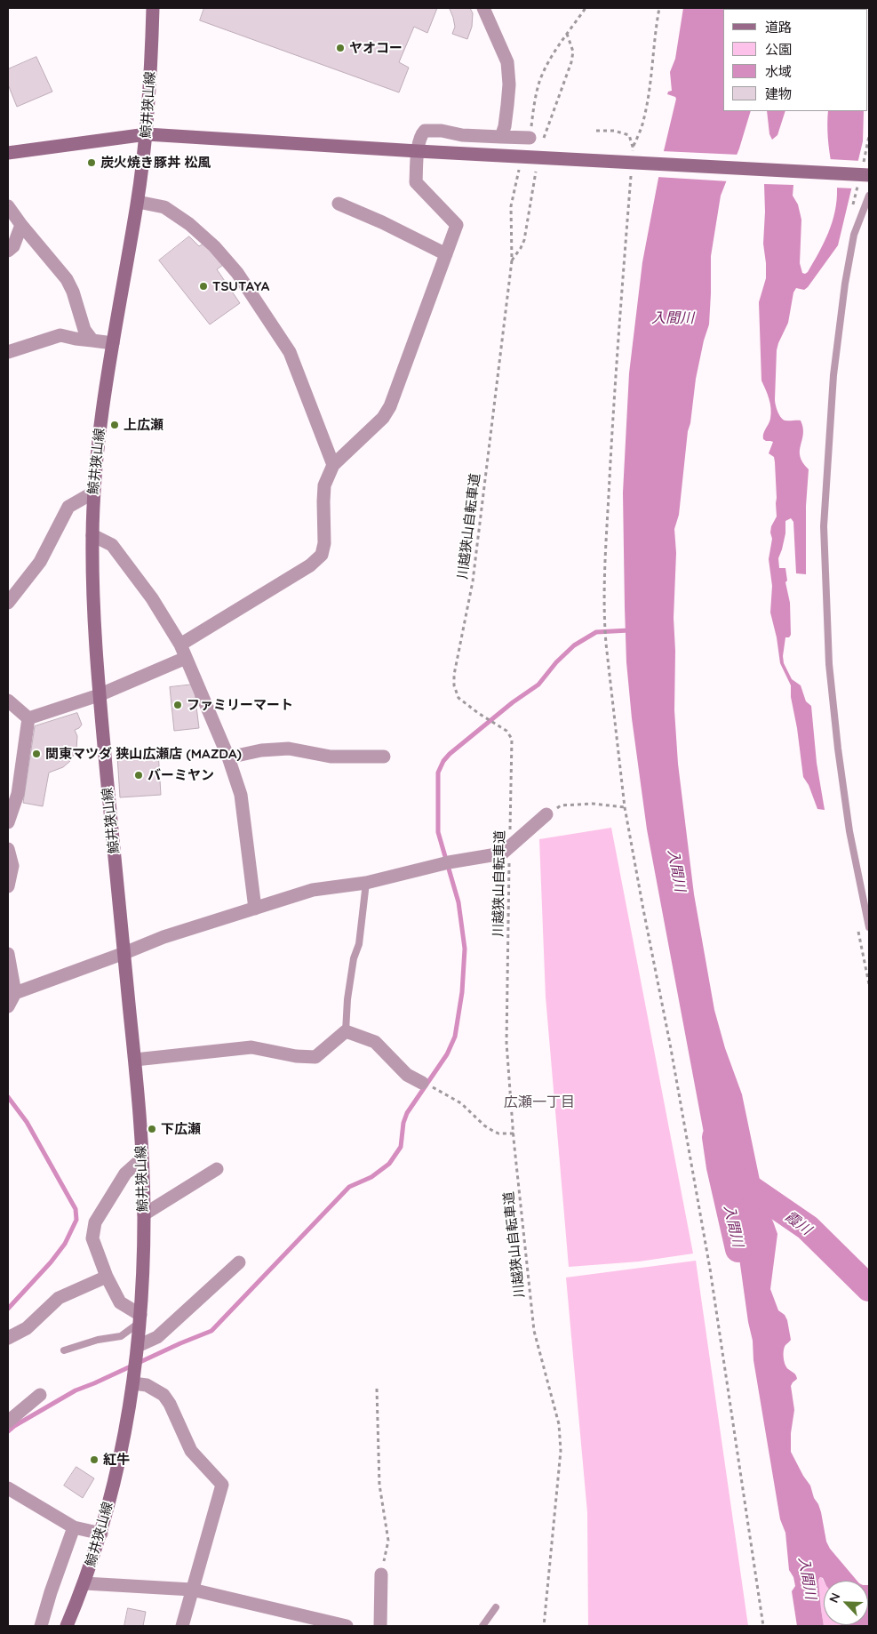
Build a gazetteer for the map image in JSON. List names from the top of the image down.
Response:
{
  "streets": {
    "main road": ["鯨井狭山線"],
    "path": ["川越狭山自転車道"]
  },
  "districts": ["広瀬一丁目"],
  "water": ["入間川", "霞川"],
  "places": [
    "ヤオコー",
    "炭火焼き豚丼 松風",
    "TSUTAYA",
    "上広瀬",
    "ファミリーマート",
    "関東マツダ 狭山広瀬店 (MAZDA)",
    "バーミヤン",
    "下広瀬",
    "紅牛"
  ],
  "legend": [
    "道路",
    "公園",
    "水域",
    "建物"
  ],
  "north": "top left"
}
